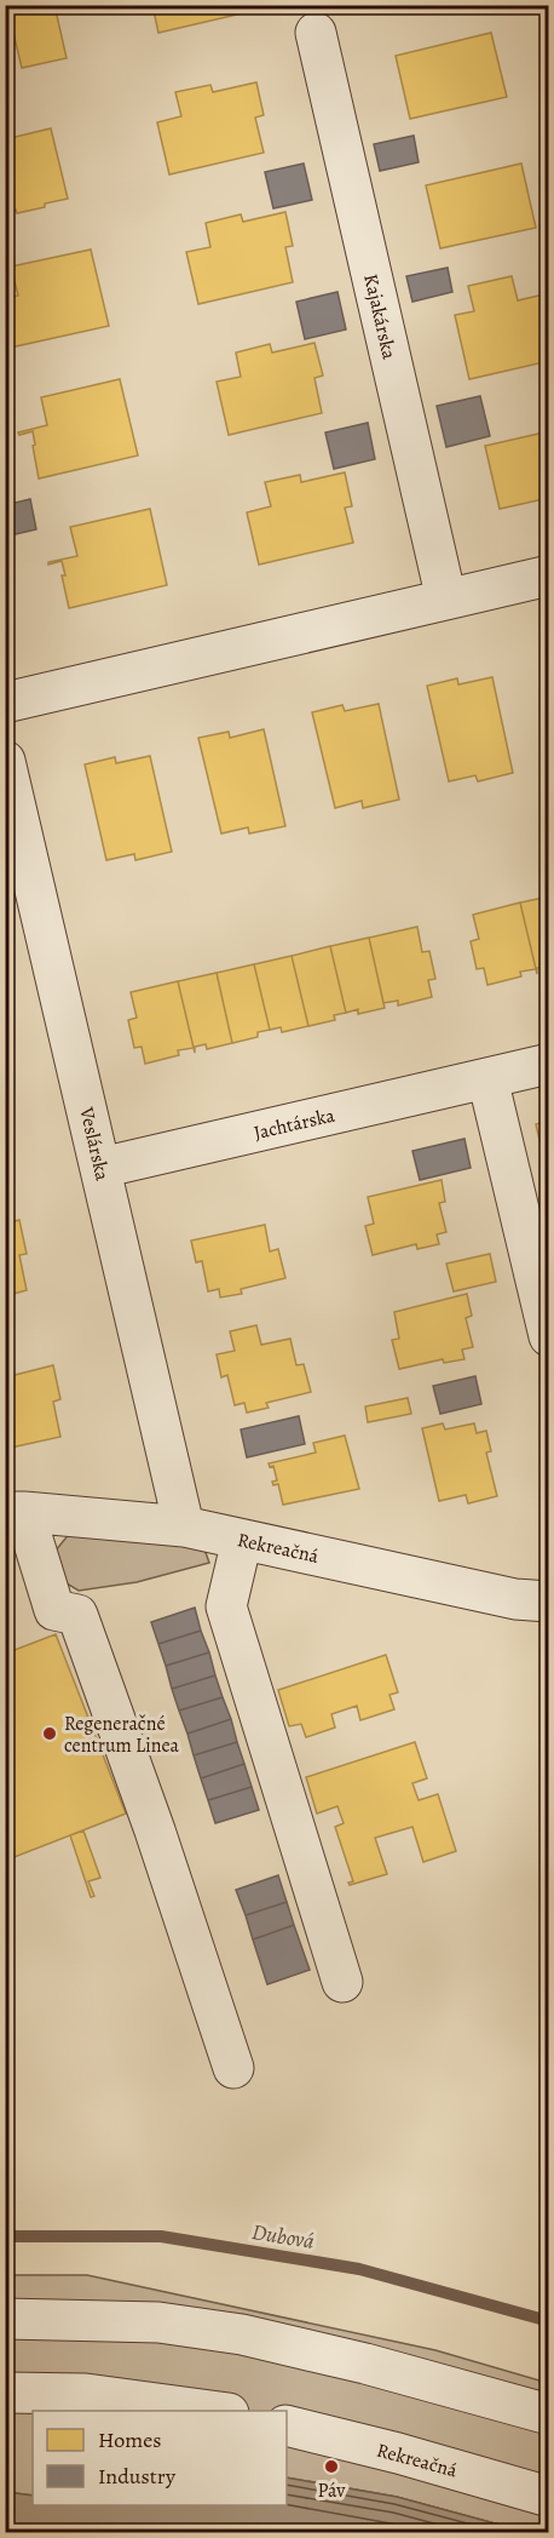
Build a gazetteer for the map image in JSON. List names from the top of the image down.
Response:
{
  "streets": {
    "street": [
      "Kajakárska",
      "Jachtárska",
      "Veslárska",
      "Rekreačná"
    ]
  },
  "crossings": [
    ["Jachtárska", "Veslárska"],
    ["Veslárska", "Rekreačná"]
  ],
  "water": ["Dubová"],
  "places": ["Regeneračné centrum Linea", "Páv"],
  "legend": ["Homes", "Industry"]
}
